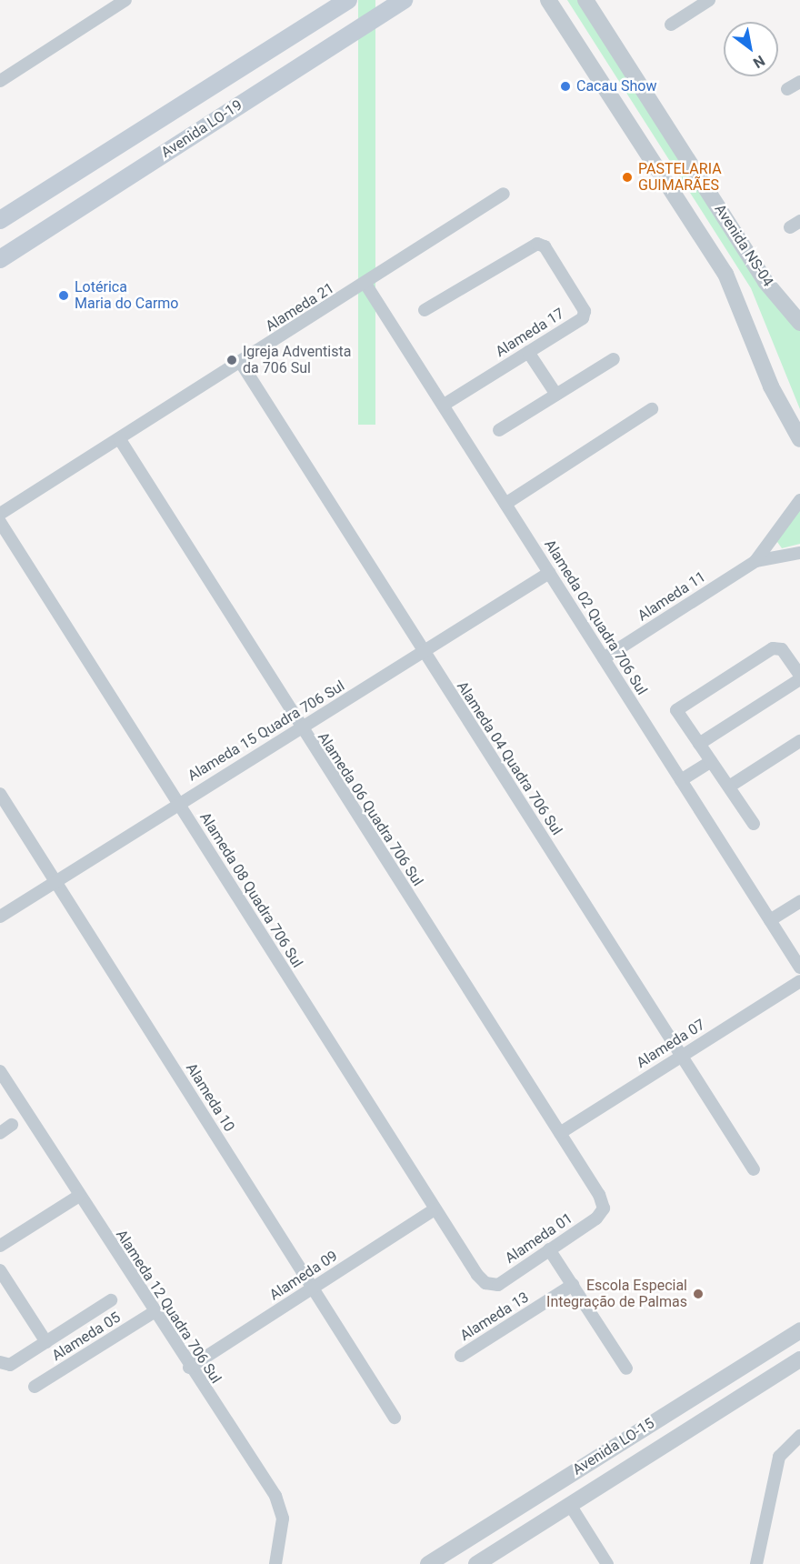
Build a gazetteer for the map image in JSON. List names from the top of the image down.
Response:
{
  "streets": {
    "main road": ["Avenida LO-19"],
    "street": [
      "Avenida NS-04",
      "Alameda 21",
      "Alameda 17",
      "Alameda 11",
      "Alameda 02 Quadra 706 Sul",
      "Alameda 15 Quadra 706 Sul",
      "Alameda 04 Quadra 706 Sul",
      "Alameda 06 Quadra 706 Sul",
      "Alameda 08 Quadra 706 Sul",
      "Alameda 07",
      "Alameda 10",
      "Alameda 01",
      "Alameda 09",
      "Alameda 12 Quadra 706 Sul",
      "Alameda 13",
      "Alameda 05",
      "Avenida LO-15"
    ]
  },
  "crossings": [
    ["Alameda 21", "Alameda 02 Quadra 706 Sul"],
    ["Alameda 21", "Alameda 04 Quadra 706 Sul"],
    ["Alameda 21", "Alameda 06 Quadra 706 Sul"],
    ["Alameda 17", "Alameda 02 Quadra 706 Sul"],
    ["Alameda 11", "Alameda 02 Quadra 706 Sul"],
    ["Alameda 02 Quadra 706 Sul", "Alameda 15 Quadra 706 Sul"],
    ["Alameda 15 Quadra 706 Sul", "Alameda 04 Quadra 706 Sul"],
    ["Alameda 15 Quadra 706 Sul", "Alameda 06 Quadra 706 Sul"],
    ["Alameda 15 Quadra 706 Sul", "Alameda 08 Quadra 706 Sul"],
    ["Alameda 15 Quadra 706 Sul", "Alameda 10"],
    ["Alameda 04 Quadra 706 Sul", "Alameda 07"],
    ["Alameda 06 Quadra 706 Sul", "Alameda 07"],
    ["Alameda 06 Quadra 706 Sul", "Alameda 01"],
    ["Alameda 08 Quadra 706 Sul", "Alameda 01"],
    ["Alameda 08 Quadra 706 Sul", "Alameda 09"],
    ["Alameda 10", "Alameda 09"],
    ["Alameda 09", "Alameda 12 Quadra 706 Sul"],
    ["Alameda 12 Quadra 706 Sul", "Alameda 05"]
  ],
  "places": [
    "Cacau Show",
    "PASTELARIA GUIMARÃES",
    "Lotérica Maria do Carmo",
    "Igreja Adventista da 706 Sul",
    "Escola Especial Integração de Palmas"
  ],
  "north": "bottom right"
}
